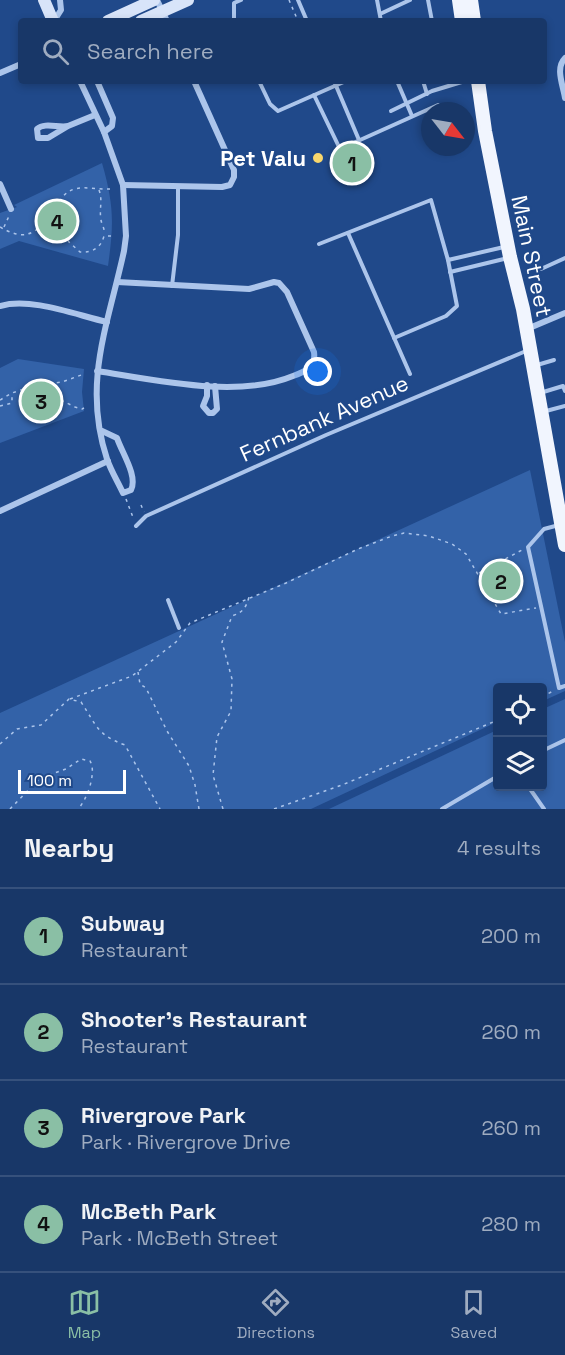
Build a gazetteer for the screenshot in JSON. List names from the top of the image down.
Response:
{
  "streets": {
    "main road": ["Main Street"],
    "lane": ["Fernbank Avenue"]
  },
  "crossings": [
    ["Main Street", "Fernbank Avenue"]
  ],
  "places": ["Pet Valu"],
  "scale_bar": "100 m",
  "north": "bottom right",
  "page": {
    "search": "Search here",
    "pins": [
      "1",
      "4",
      "3",
      "2"
    ],
    "scale": "100 m",
    "heading": ["Nearby", "4 results"],
    "list": [
      {
        "mark": "1",
        "name": "Subway",
        "note": "Restaurant",
        "value": "200 m"
      },
      {
        "mark": "2",
        "name": "Shooter's Restaurant",
        "note": "Restaurant",
        "value": "260 m"
      },
      {
        "mark": "3",
        "name": "Rivergrove Park",
        "note": "Park · Rivergrove Drive",
        "value": "260 m"
      },
      {
        "mark": "4",
        "name": "McBeth Park",
        "note": "Park · McBeth Street",
        "value": "280 m"
      }
    ],
    "nav": ["Map", "Directions", "Saved"]
  }
}
